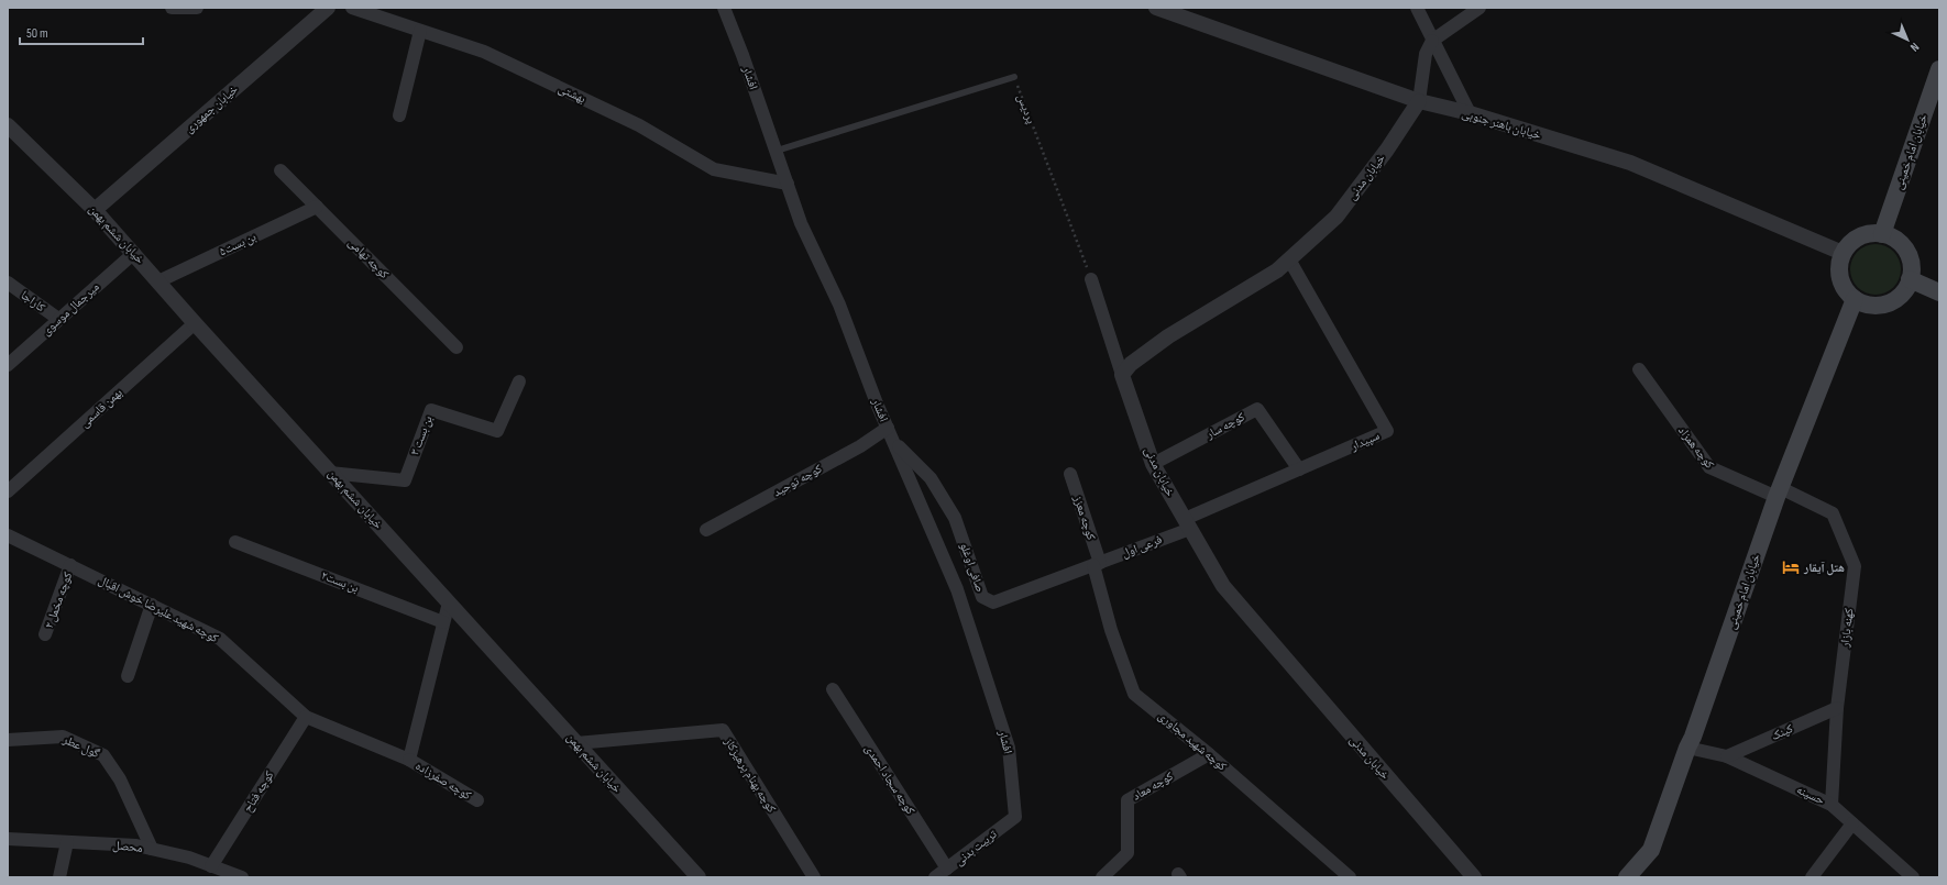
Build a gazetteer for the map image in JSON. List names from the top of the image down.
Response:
{
  "streets": {
    "main road": ["خیابان امام خمینی"],
    "street": [
      "افشار",
      "بهشتی",
      "خیابان جمهوری",
      "خیابان باهنر جنوبی",
      "خیابان مدنی",
      "خیابان ششم بهمن",
      "بن بست۵",
      "کوچه تهامی",
      "کاراجا",
      "میرجمال موسوی",
      "بهمن قاسمی",
      "کوچه سار",
      "بن بست ۳",
      "سپیدار",
      "کوچه همزاد",
      "کوچه توحید",
      "کوچه معزز",
      "فرعی اول",
      "صافی اوغلو",
      "بن بست۲",
      "کوچه مخمل ۲",
      "کوچه شهید علیرضا خوش اقبال",
      "کهنه بازار",
      "کپنک",
      "کوچه شهید مجاوری",
      "گول عطر",
      "کوچه بهنام پرهیزکاز",
      "کوچه سجاد احمدی",
      "کوچه صفرزاده",
      "کوچه معاد",
      "کوچه فتاح",
      "حسینه",
      "محصل",
      "تربیت بدنی"
    ],
    "path": ["پردیس"]
  },
  "crossings": [
    ["افشار", "بهشتی"],
    ["افشار", "کوچه توحید"],
    ["افشار", "صافی اوغلو"],
    ["افشار", "تربیت بدنی"],
    ["خیابان جمهوری", "خیابان ششم بهمن"],
    ["خیابان باهنر جنوبی", "خیابان امام خمینی"],
    ["خیابان باهنر جنوبی", "خیابان مدنی"],
    ["خیابان امام خمینی", "کوچه همزاد"],
    ["خیابان امام خمینی", "کهنه بازار"],
    ["خیابان امام خمینی", "حسینه"],
    ["خیابان مدنی", "کوچه سار"],
    ["خیابان مدنی", "سپیدار"],
    ["خیابان مدنی", "فرعی اول"],
    ["خیابان ششم بهمن", "بن بست۵"],
    ["خیابان ششم بهمن", "میرجمال موسوی"],
    ["خیابان ششم بهمن", "بهمن قاسمی"],
    ["خیابان ششم بهمن", "بن بست ۳"],
    ["خیابان ششم بهمن", "کوچه بهنام پرهیزکاز"],
    ["بن بست۵", "کوچه تهامی"],
    ["کاراجا", "میرجمال موسوی"],
    ["کوچه سار", "سپیدار"],
    ["سپیدار", "فرعی اول"],
    ["کوچه همزاد", "کهنه بازار"],
    ["کوچه معزز", "فرعی اول"],
    ["کوچه معزز", "صافی اوغلو"],
    ["کوچه معزز", "کوچه شهید مجاوری"],
    ["فرعی اول", "صافی اوغلو"],
    ["فرعی اول", "کوچه شهید مجاوری"],
    ["صافی اوغلو", "کوچه شهید مجاوری"],
    ["کوچه مخمل ۲", "کوچه شهید علیرضا خوش اقبال"],
    ["کوچه شهید علیرضا خوش اقبال", "کوچه صفرزاده"],
    ["کوچه شهید علیرضا خوش اقبال", "کوچه فتاح"],
    ["کهنه بازار", "کپنک"],
    ["کهنه بازار", "حسینه"],
    ["کپنک", "حسینه"],
    ["کوچه شهید مجاوری", "کوچه معاد"],
    ["گول عطر", "محصل"],
    ["کوچه سجاد احمدی", "تربیت بدنی"],
    ["کوچه فتاح", "محصل"]
  ],
  "places": {
    "hotel": ["هتل آیقار"]
  },
  "scale_bar": "50 m",
  "north": "bottom right"
}
